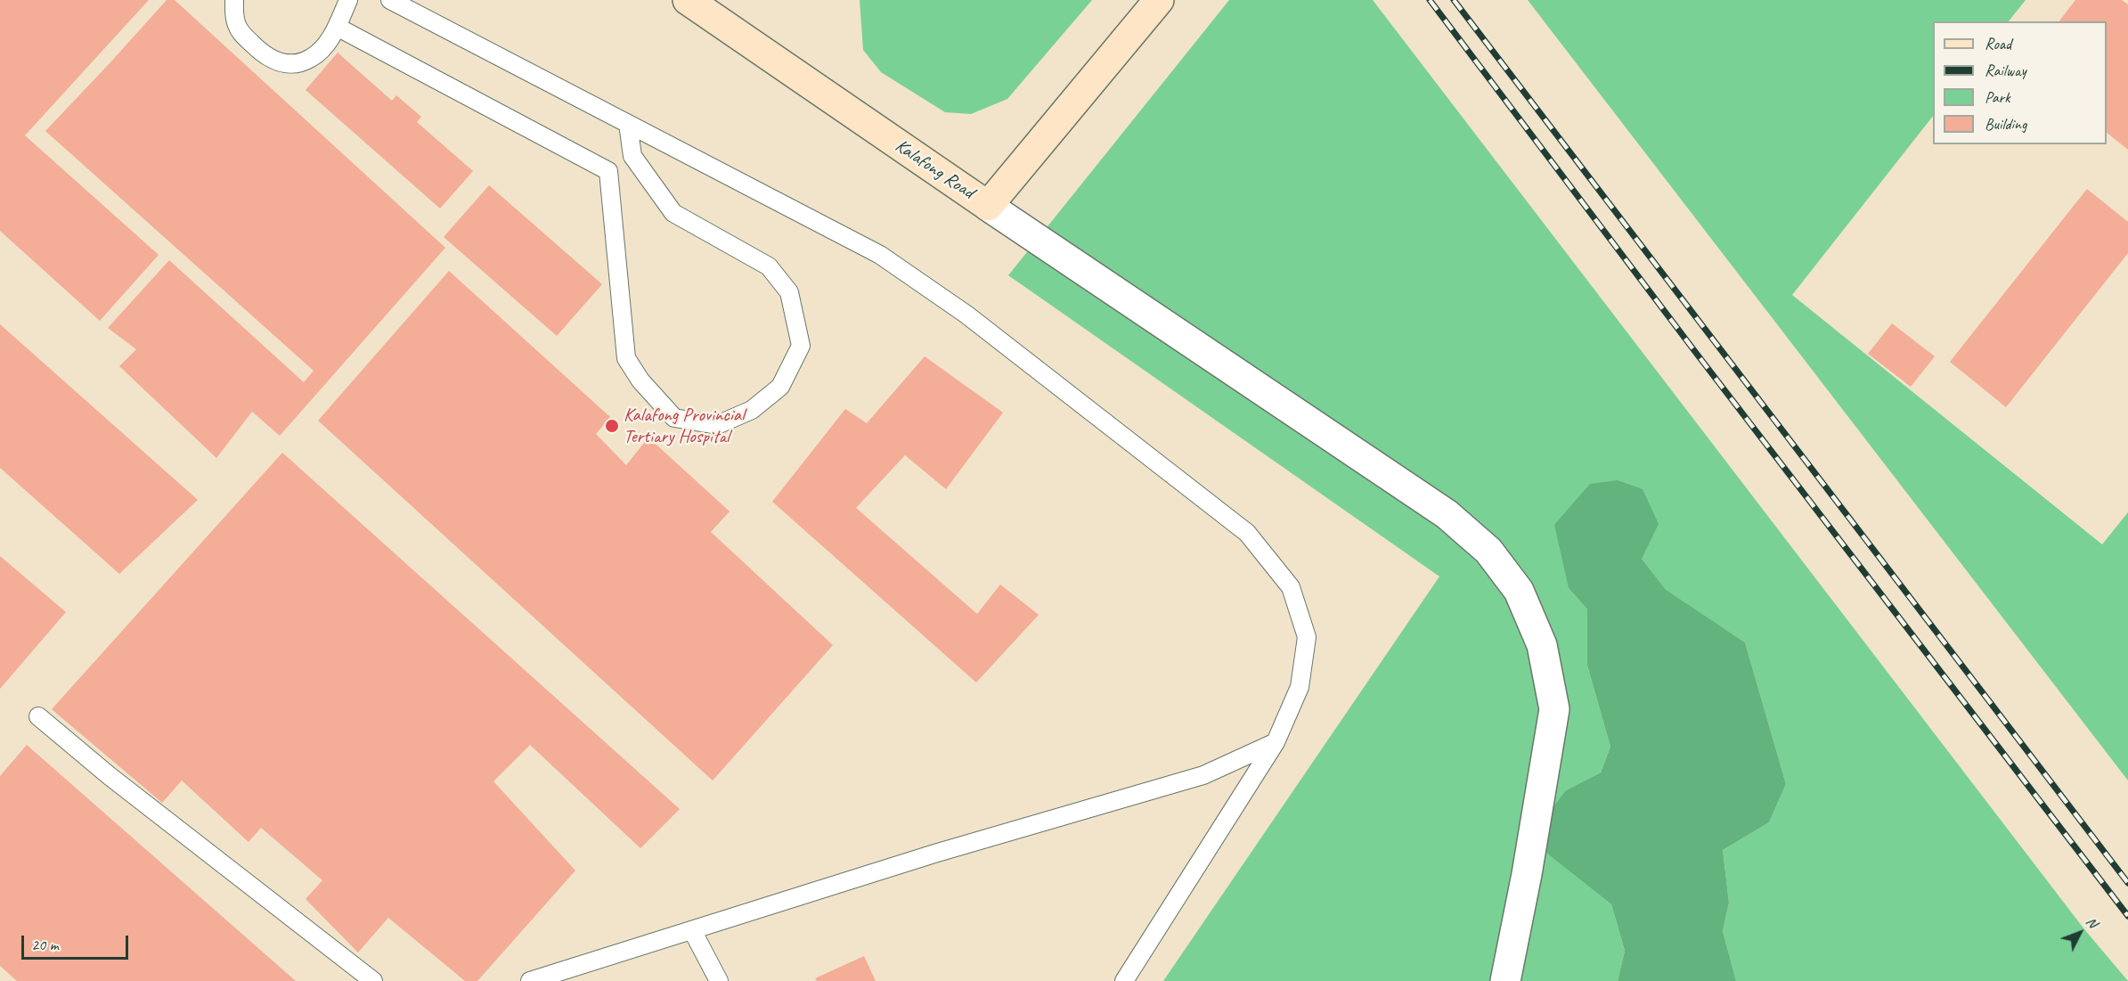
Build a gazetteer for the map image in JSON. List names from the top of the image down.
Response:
{
  "streets": {
    "street": ["Kalafong Road"]
  },
  "places": ["Kalafong Provincial Tertiary Hospital"],
  "legend": [
    "Road",
    "Railway",
    "Park",
    "Building"
  ],
  "scale_bar": "20 m",
  "north": "top right"
}
